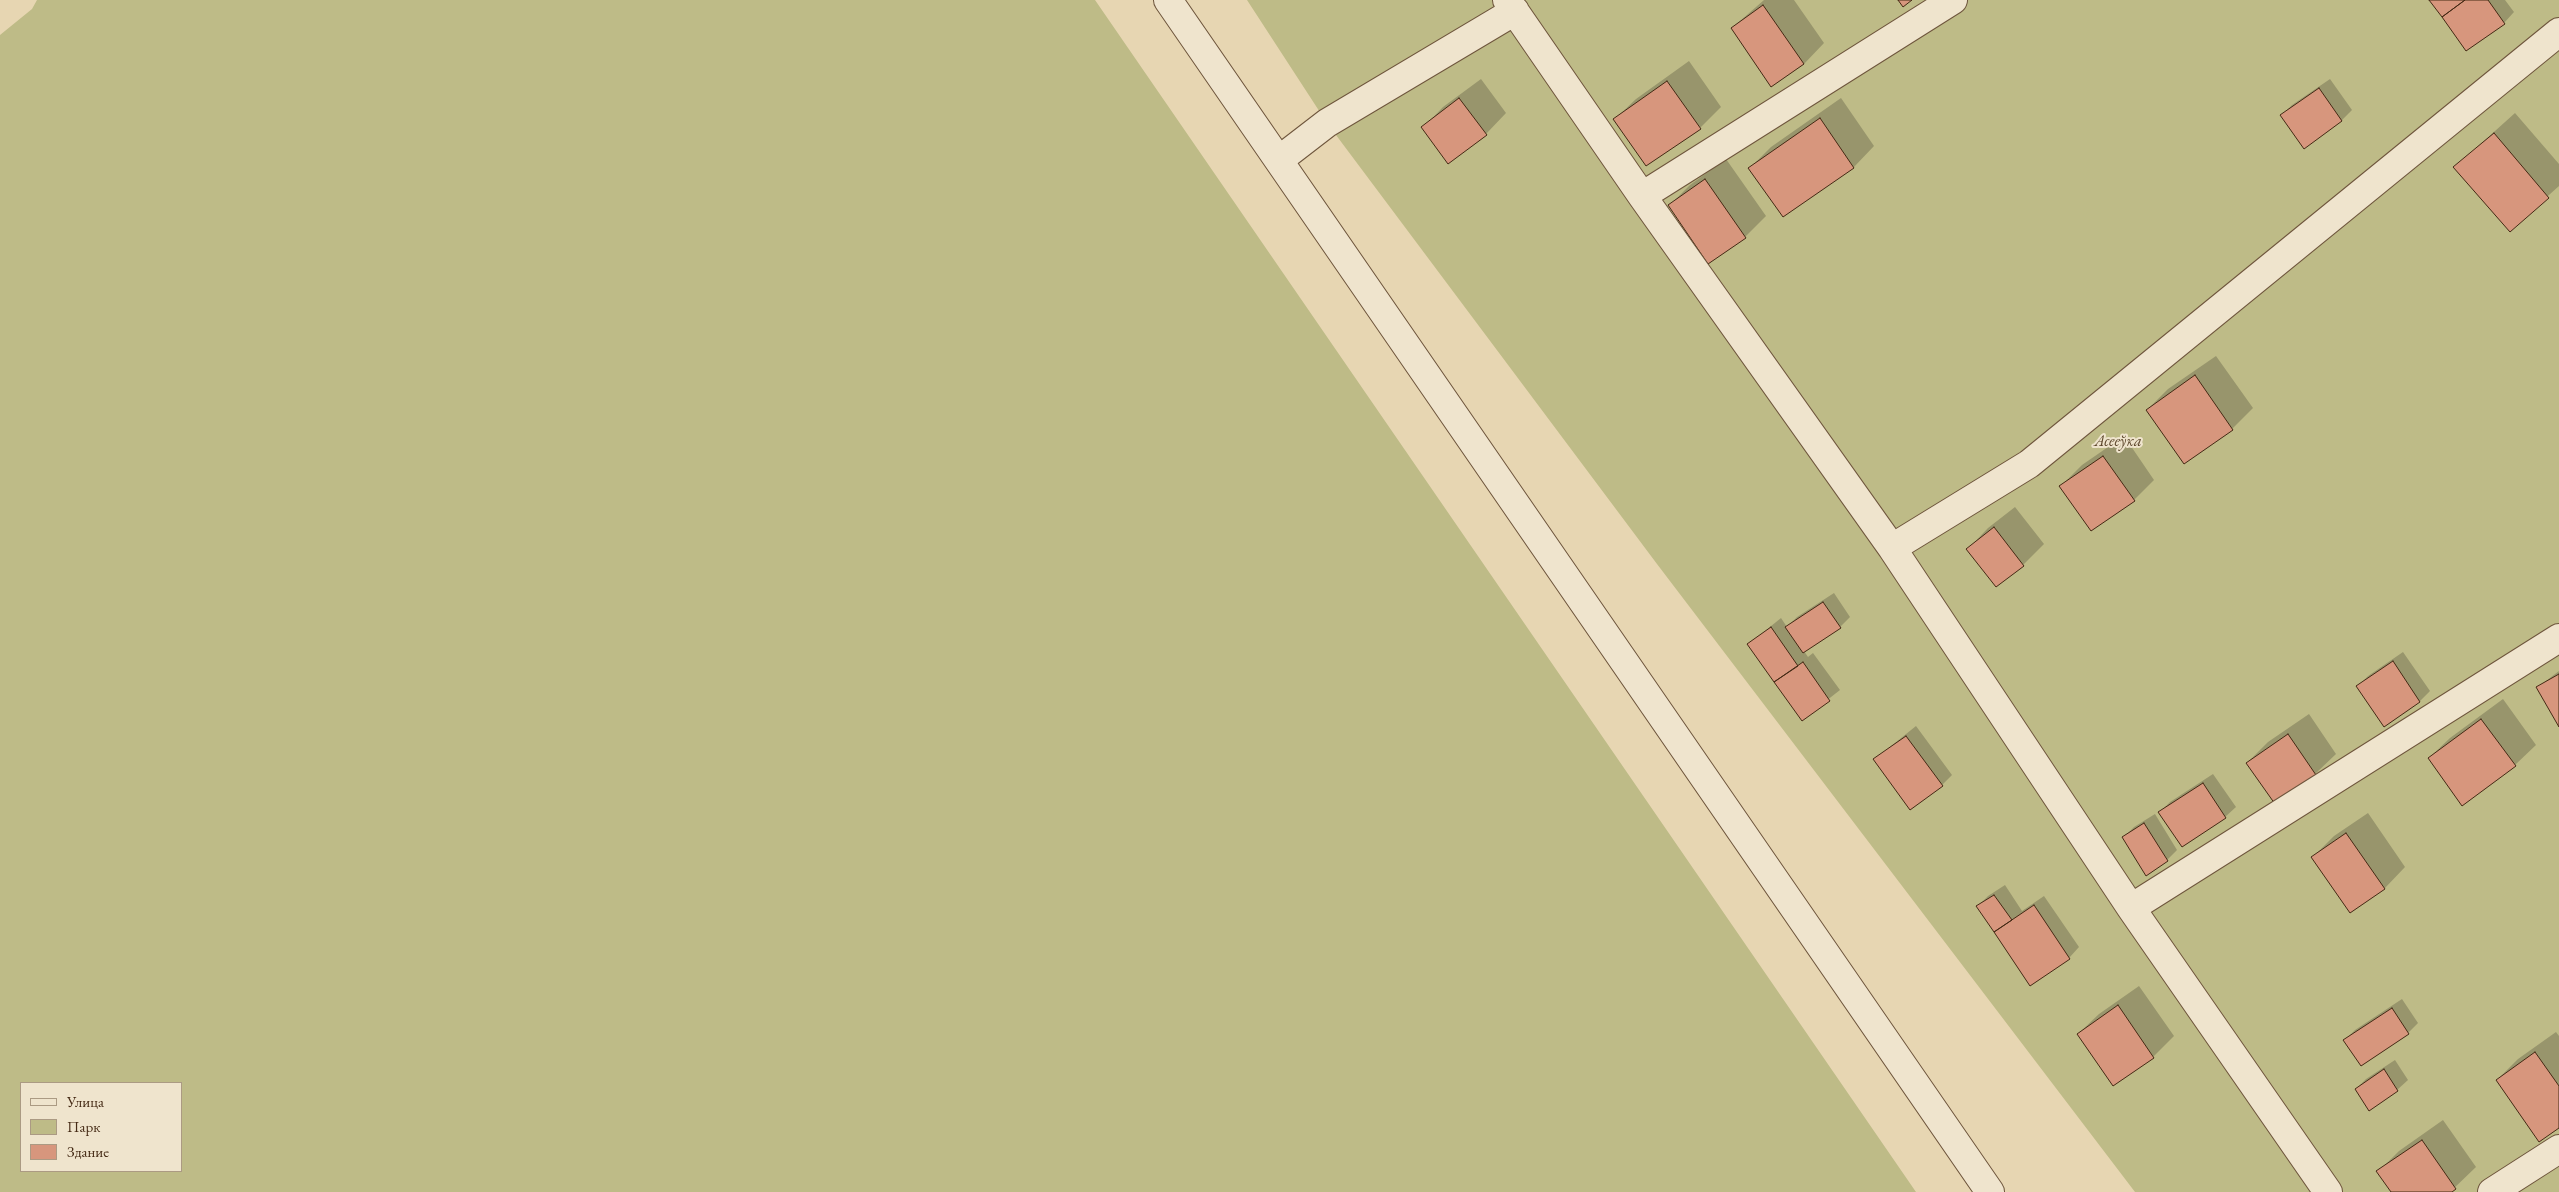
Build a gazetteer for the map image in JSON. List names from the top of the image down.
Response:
{
  "parks": ["Асееўка"],
  "legend": ["Улица", "Парк", "Здание"]
}
